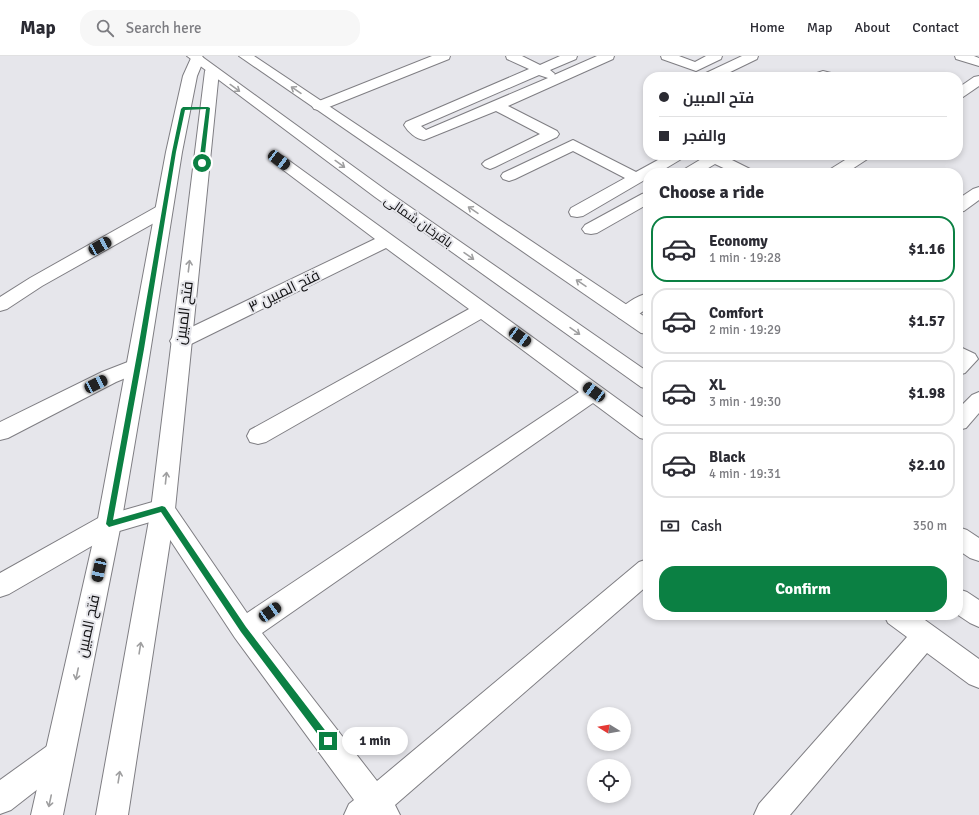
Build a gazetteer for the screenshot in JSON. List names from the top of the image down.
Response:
{
  "streets": {
    "street": ["باقرخان شمالی", "فتح المبین ۳", "فتح المبین"]
  },
  "crossings": [
    ["باقرخان شمالی", "فتح المبین"],
    ["فتح المبین ۳", "فتح المبین"]
  ],
  "north": "left",
  "page": {
    "header": "Map",
    "search": "Search here",
    "nav": [
      "Home",
      "Map",
      "About",
      "Contact"
    ],
    "banner": ["فتح المبین", "والفجر"],
    "heading": "Choose a ride",
    "list": [
      {
        "name": "Economy",
        "note": "1 min · 19:28",
        "value": "$1.16"
      },
      {
        "name": "Comfort",
        "note": "2 min · 19:29",
        "value": "$1.57"
      },
      {
        "name": "XL",
        "note": "3 min · 19:30",
        "value": "$1.98"
      },
      {
        "name": "Black",
        "note": "4 min · 19:31",
        "value": "$2.10"
      }
    ],
    "pay": ["Cash", "350 m"],
    "buttons": "Confirm",
    "bubble": "1 min"
  }
}
